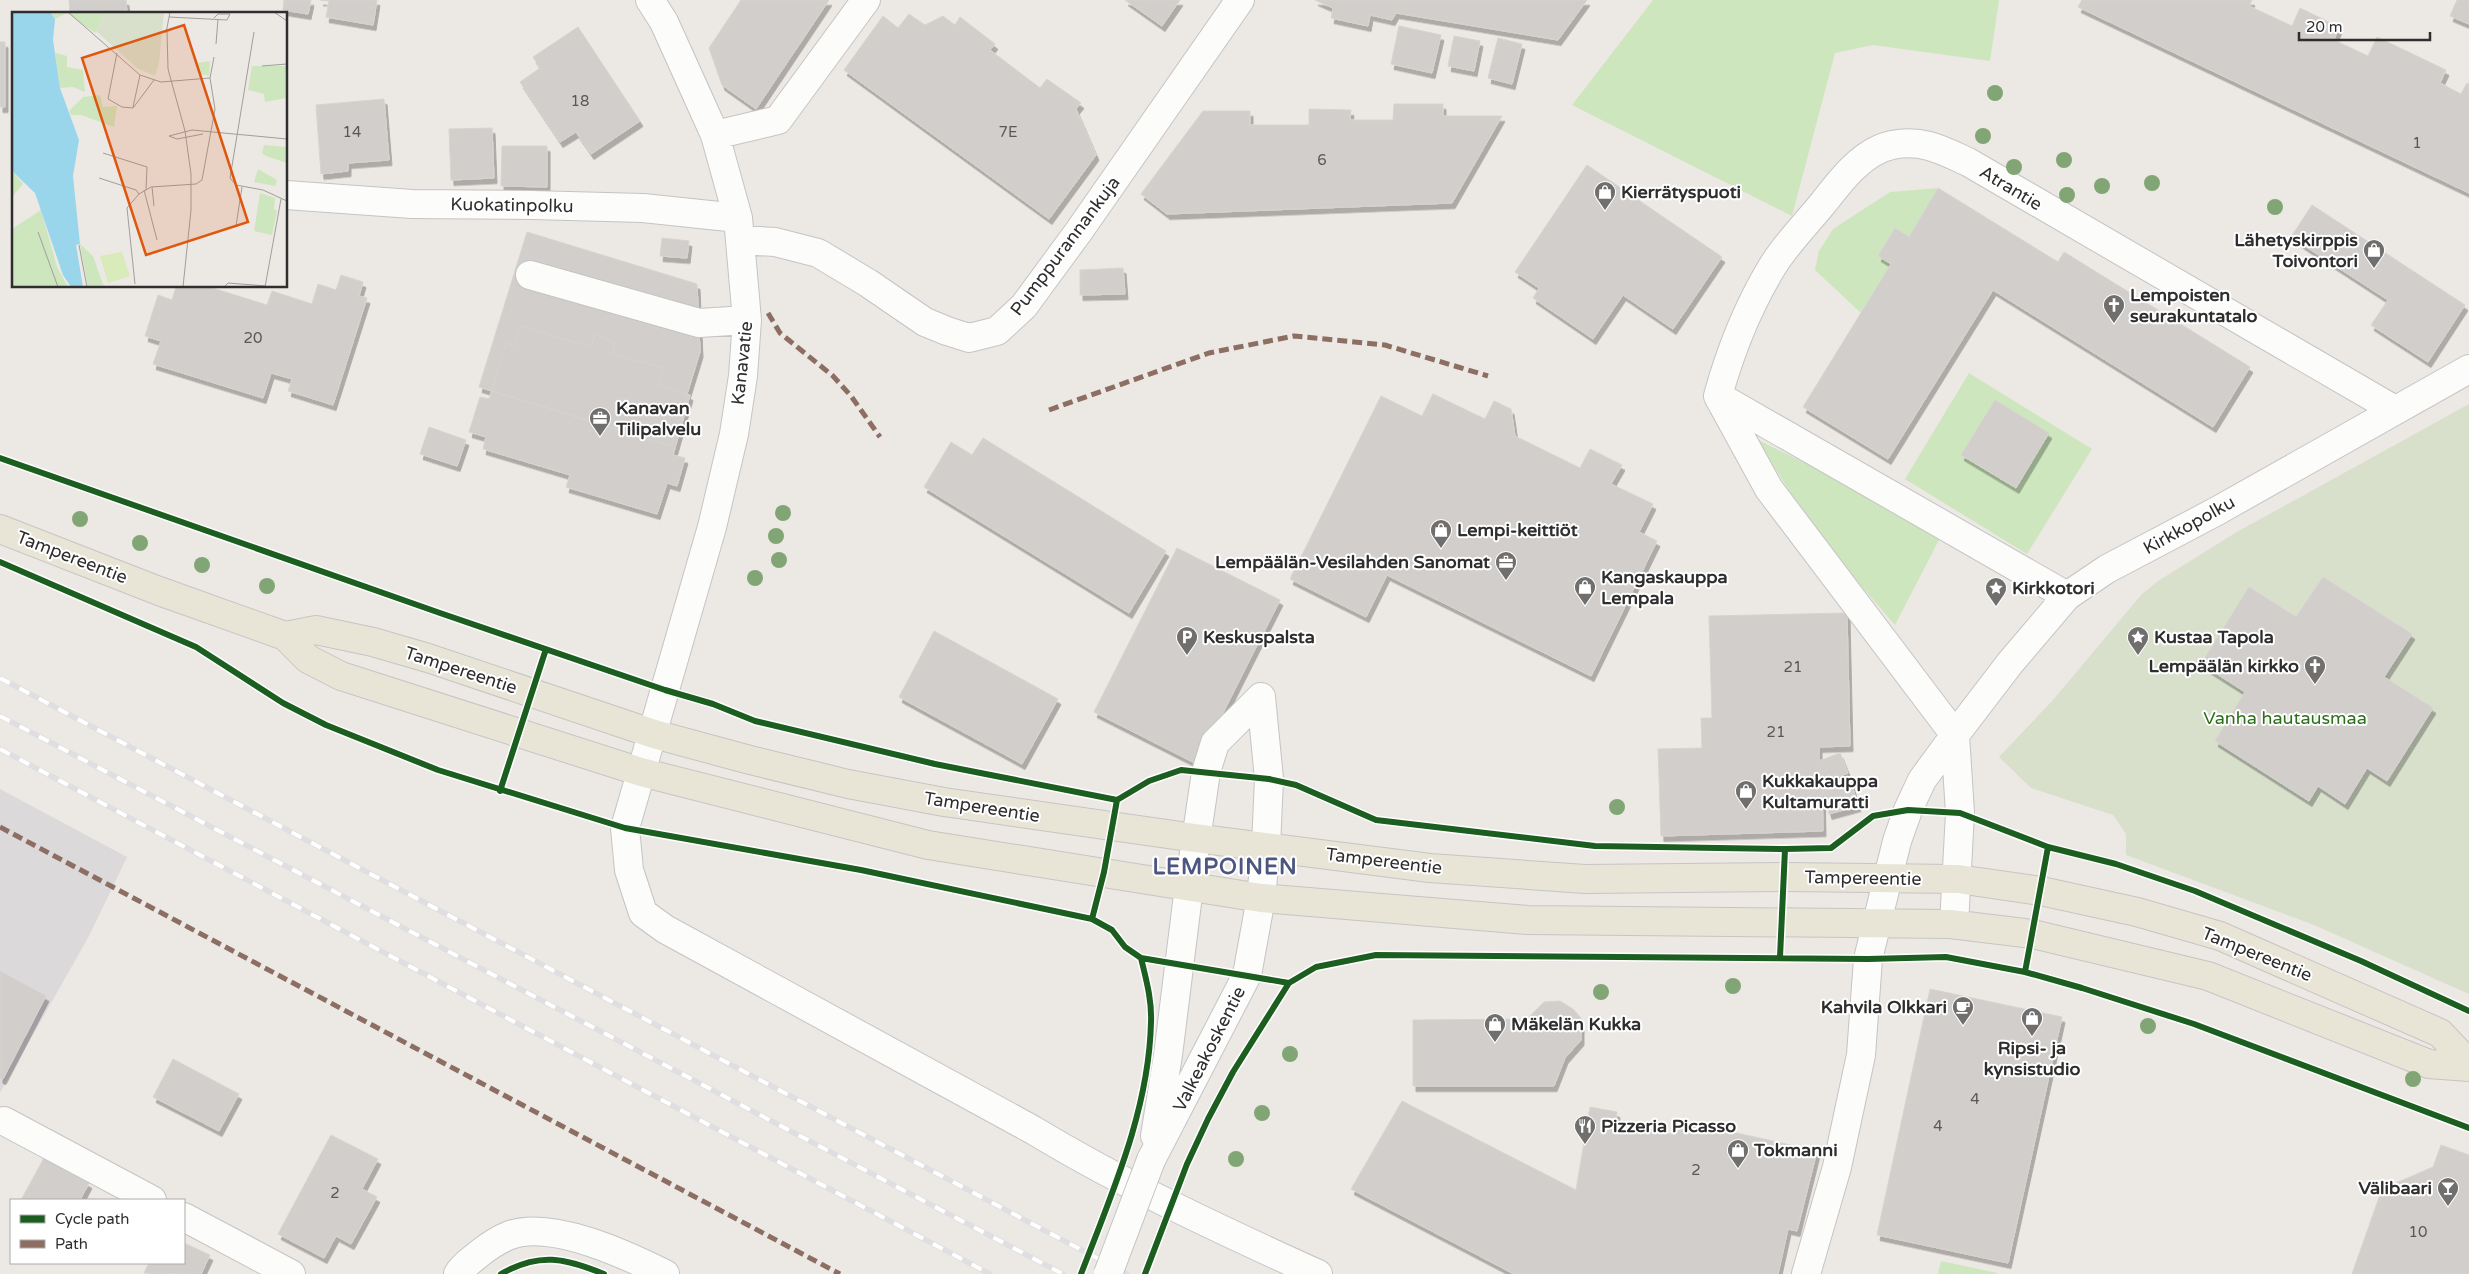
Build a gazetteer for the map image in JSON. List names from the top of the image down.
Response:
{
  "streets": {
    "main road": ["Tampereentie"],
    "street": [
      "Atrantie",
      "Kuokatinpolku",
      "Pumppurannankuja",
      "Kanavatie",
      "Kirkkopolku",
      "Valkeakoskentie"
    ]
  },
  "crossings": [
    ["Atrantie", "Kirkkopolku"],
    ["Kuokatinpolku", "Pumppurannankuja"],
    ["Kuokatinpolku", "Kanavatie"],
    ["Pumppurannankuja", "Kanavatie"],
    ["Kanavatie", "Tampereentie"],
    ["Kirkkopolku", "Tampereentie"],
    ["Tampereentie", "Valkeakoskentie"]
  ],
  "districts": ["LEMPOINEN"],
  "parks": ["Vanha hautausmaa"],
  "places": {
    "shop": [
      "Kierrätyspuoti",
      "Lähetyskirppis Toivontori",
      "Lempi-keittiöt",
      "Kangaskauppa Lempala",
      "Kukkakauppa Kultamuratti",
      "Ripsi- ja kynsistudio",
      "Mäkelän Kukka",
      "Tokmanni"
    ],
    "church": ["Lempoisten seurakuntatalo", "Lempäälän kirkko"],
    "office": ["Kanavan Tilipalvelu", "Lempäälän-Vesilahden Sanomat"],
    "place": ["Kirkkotori", "Kustaa Tapola"],
    "parking": ["Keskuspalsta"],
    "cafe": ["Kahvila Olkkari"],
    "restaurant": ["Pizzeria Picasso"],
    "bar": ["Välibaari"]
  },
  "house_numbers": [
    "18",
    "14",
    "7E",
    "1",
    "6",
    "20",
    "21",
    "21",
    "4",
    "4",
    "2",
    "2",
    "10"
  ],
  "legend": ["Cycle path", "Path"],
  "scale_bar": "20 m"
}
